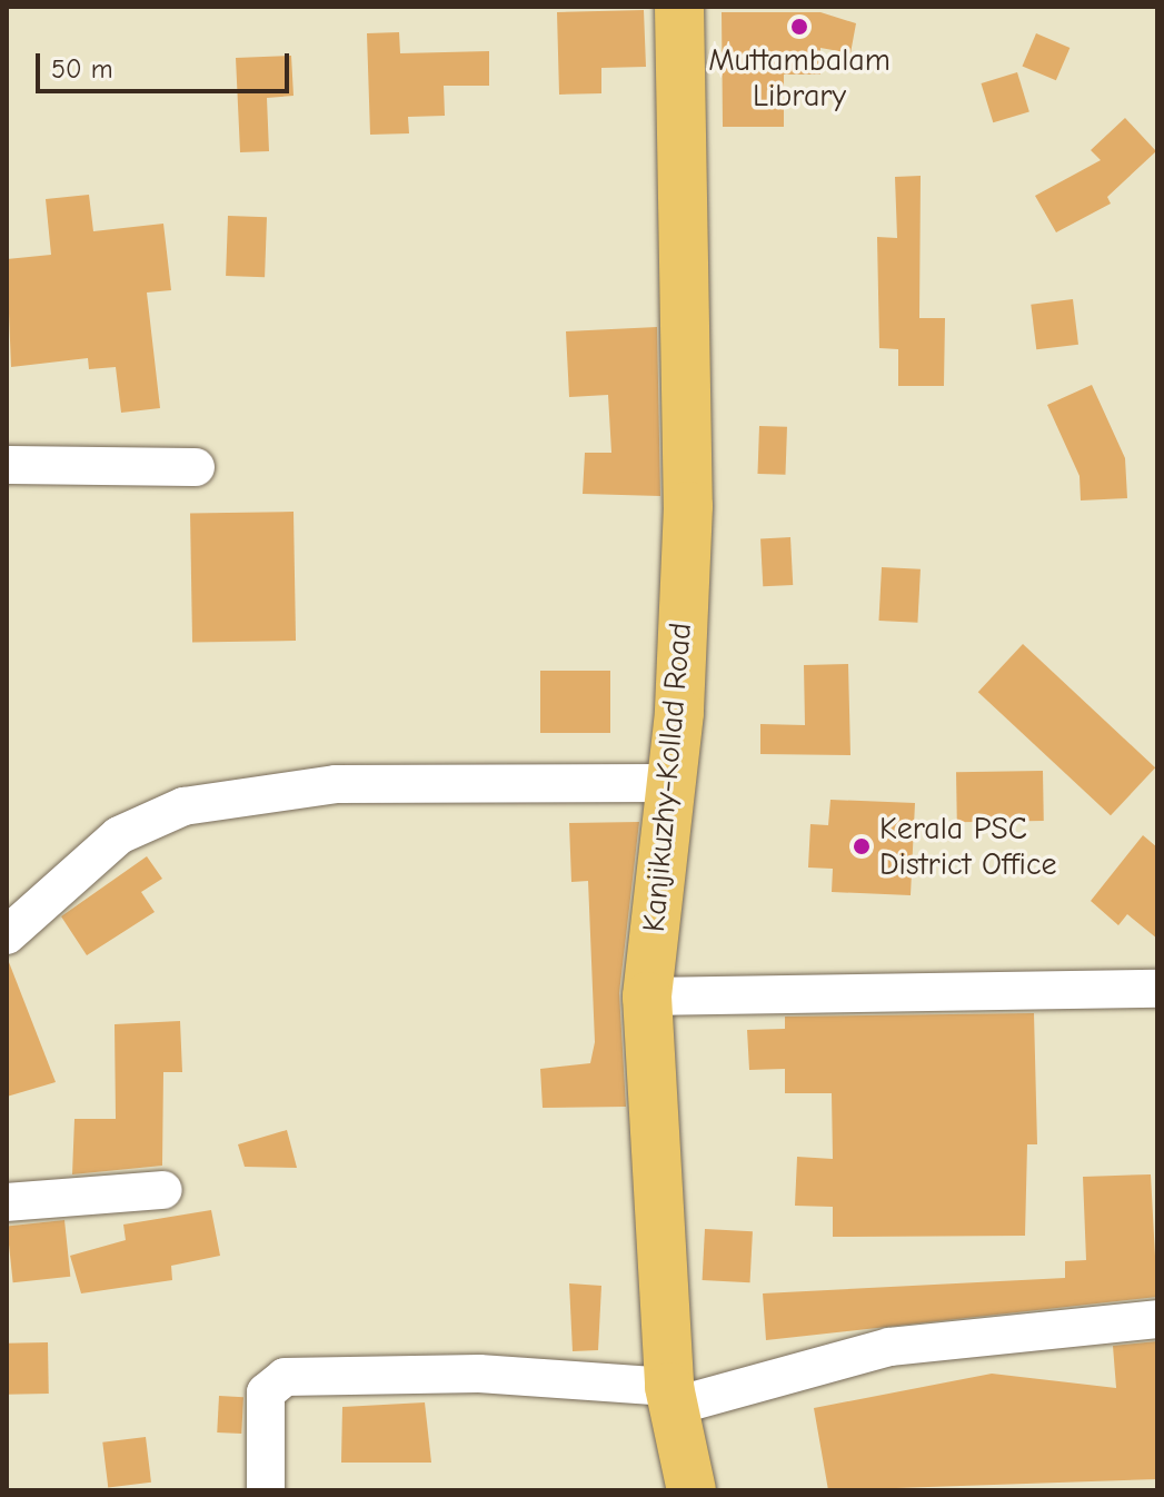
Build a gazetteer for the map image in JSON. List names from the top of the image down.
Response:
{
  "streets": {
    "main road": ["Kanjikuzhy-Kollad Road"]
  },
  "places": ["Muttambalam Library", "Kerala PSC District Office"],
  "scale_bar": "50 m"
}
